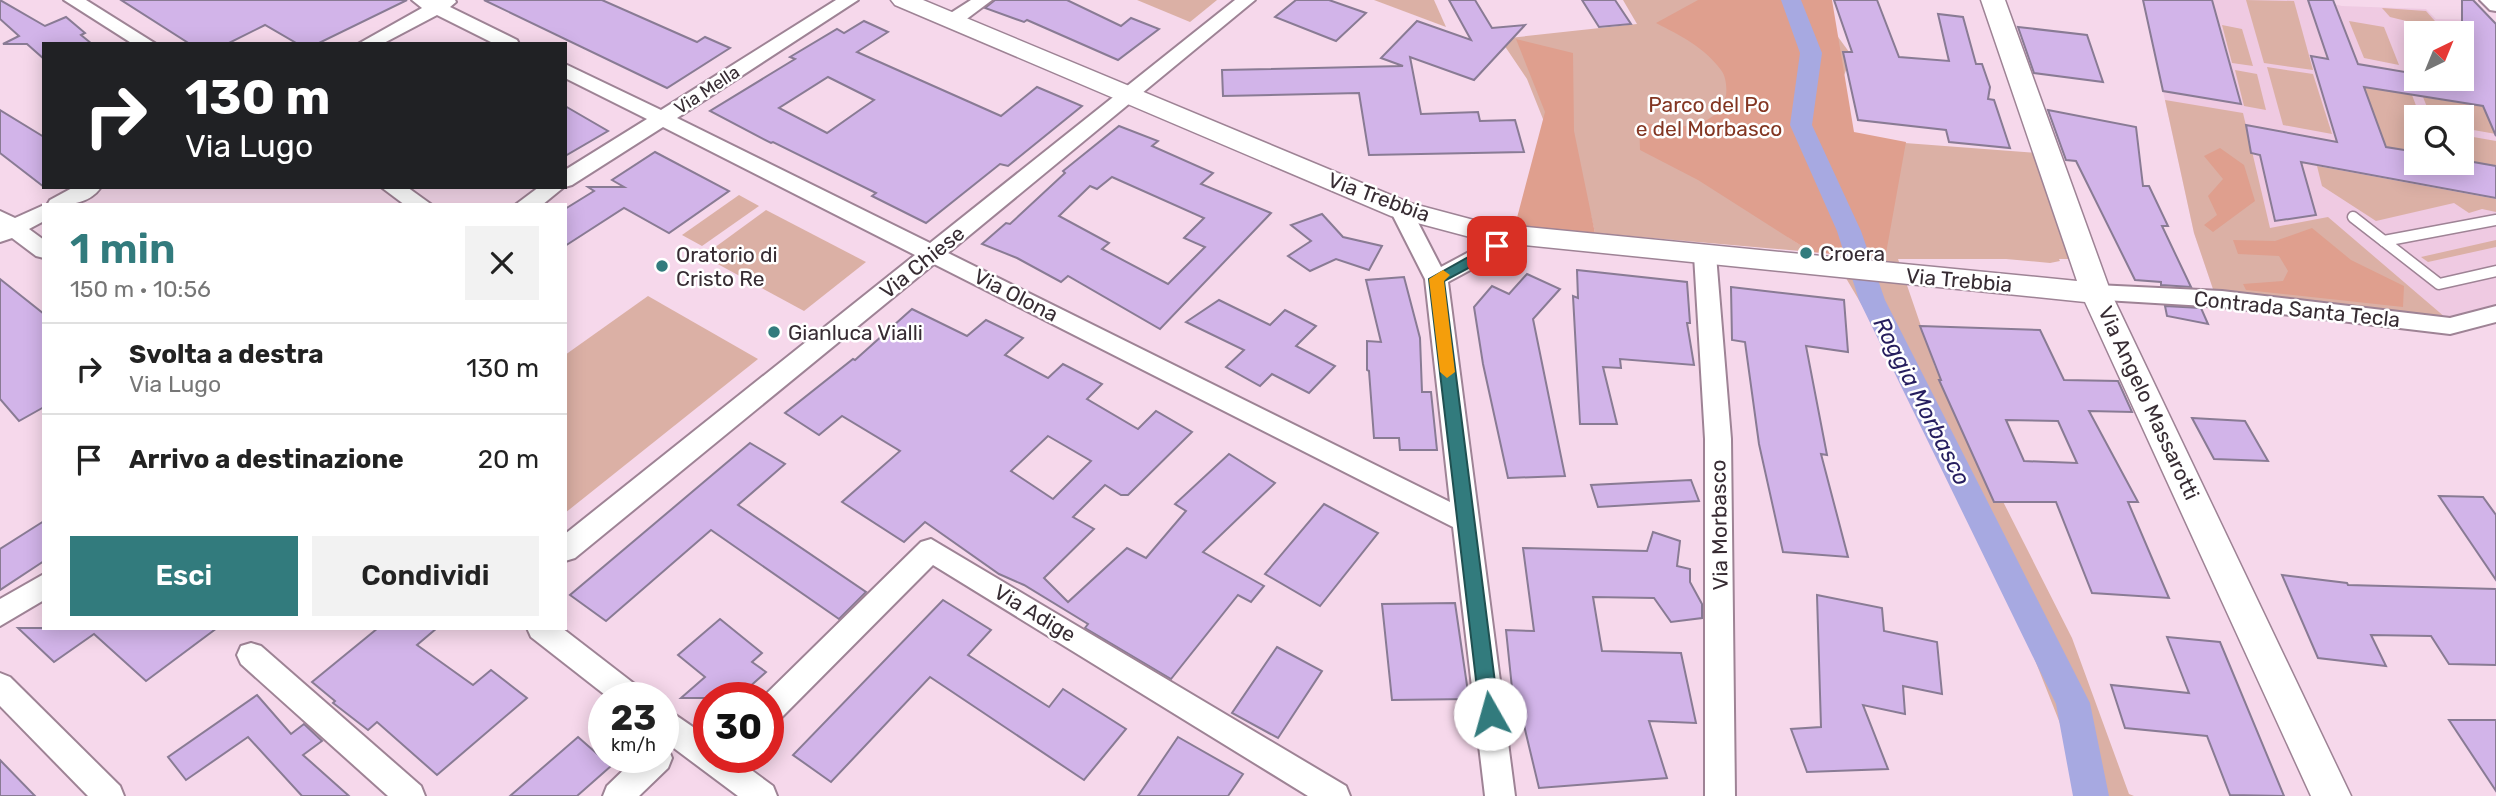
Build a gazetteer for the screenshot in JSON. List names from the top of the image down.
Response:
{
  "streets": {
    "street": [
      "Via Mella",
      "Via Trebbia",
      "Via Chiese",
      "Via Olona",
      "Contrada Santa Tecla",
      "Via Angelo Massarotti",
      "Via Morbasco",
      "Via Adige"
    ]
  },
  "crossings": [
    ["Via Mella", "Via Olona"],
    ["Via Trebbia", "Via Chiese"],
    ["Via Trebbia", "Contrada Santa Tecla"],
    ["Via Trebbia", "Via Angelo Massarotti"],
    ["Via Trebbia", "Via Morbasco"],
    ["Via Chiese", "Via Olona"],
    ["Contrada Santa Tecla", "Via Angelo Massarotti"]
  ],
  "water": ["Roggia Morbasco"],
  "parks": ["Parco del Po e del Morbasco"],
  "places": ["Croera", "Oratorio di Cristo Re", "Gianluca Vialli"],
  "north": "top right",
  "page": {
    "turn": ["130 m", "Via Lugo"],
    "heading": ["1 min", "150 m · 10:56"],
    "list": [
      {
        "name": "Svolta a destra",
        "note": "Via Lugo",
        "value": "130 m"
      },
      {
        "name": "Arrivo a destinazione",
        "value": "20 m"
      }
    ],
    "buttons": ["Esci", "Condividi"],
    "speed": "23 km/h",
    "limit": "30"
  }
}
